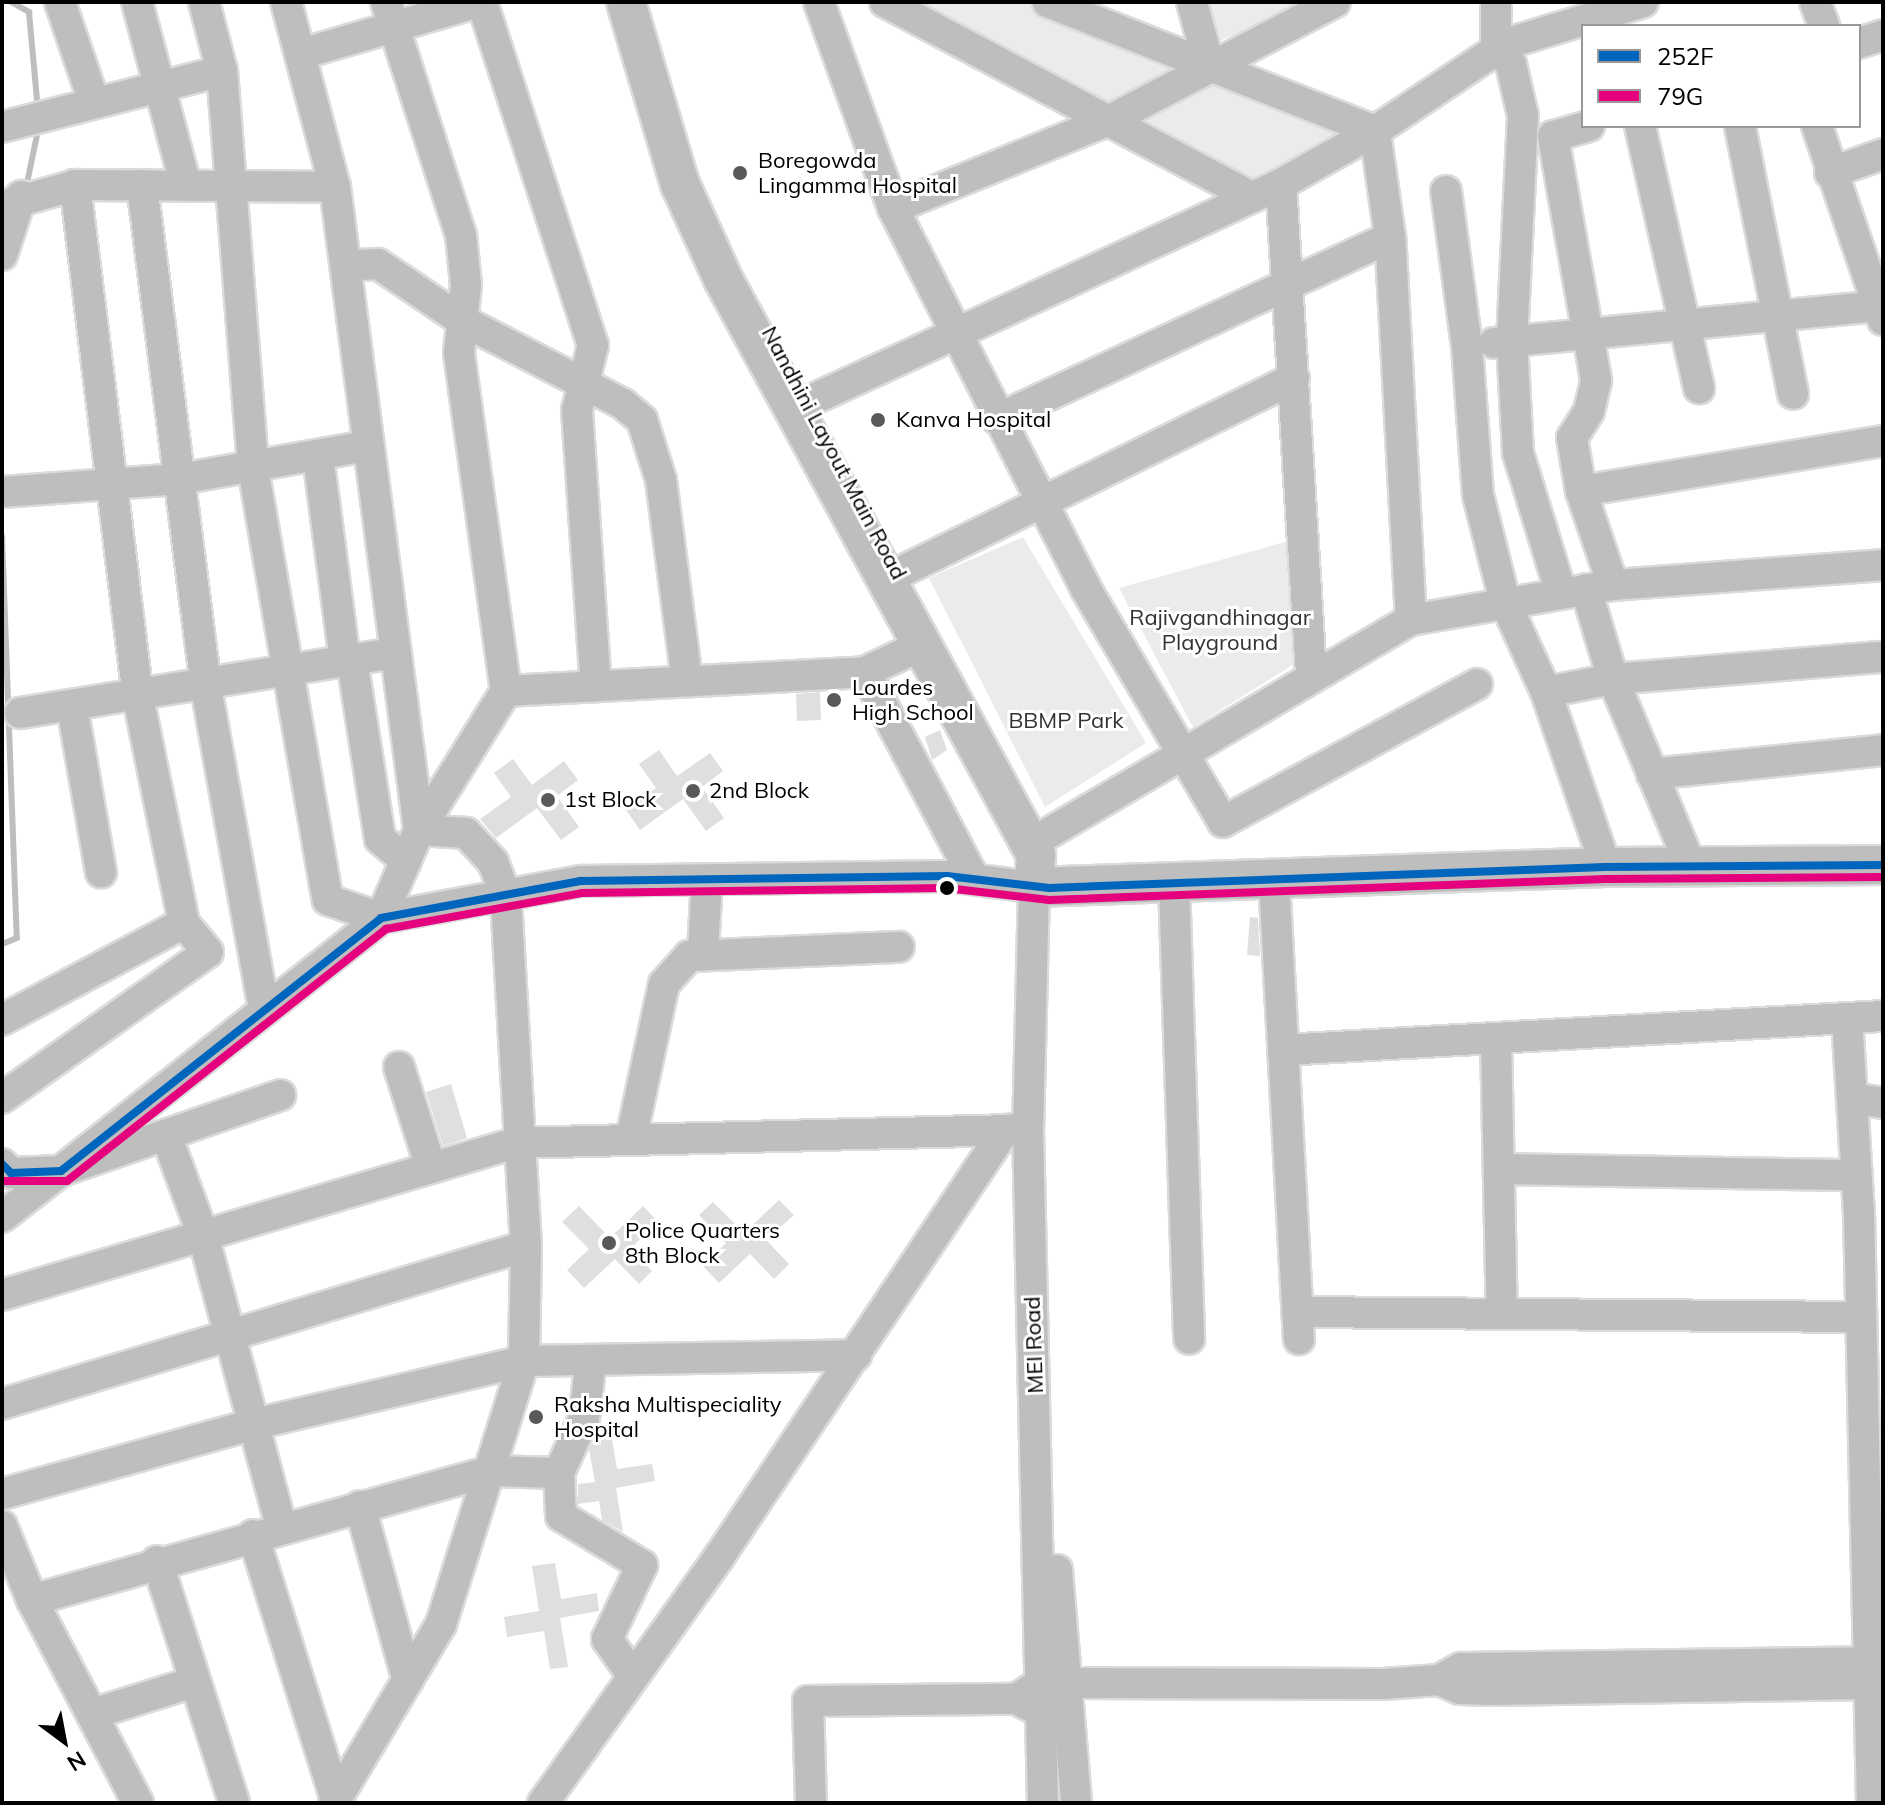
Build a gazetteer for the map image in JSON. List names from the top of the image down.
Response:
{
  "streets": {
    "main road": ["Nandhini Layout Main Road"],
    "street": ["MEI Road"]
  },
  "crossings": [
    ["Nandhini Layout Main Road", "MEI Road"]
  ],
  "parks": ["Rajivgandhinagar Playground", "BBMP Park"],
  "places": [
    "Boregowda Lingamma Hospital",
    "Kanva Hospital",
    "Lourdes High School",
    "2nd Block",
    "1st Block",
    "Police Quarters 8th Block",
    "Raksha Multispeciality Hospital"
  ],
  "lines": ["transit line 252F", "transit line 79G"],
  "legend": ["252F", "79G"],
  "north": "bottom right"
}
